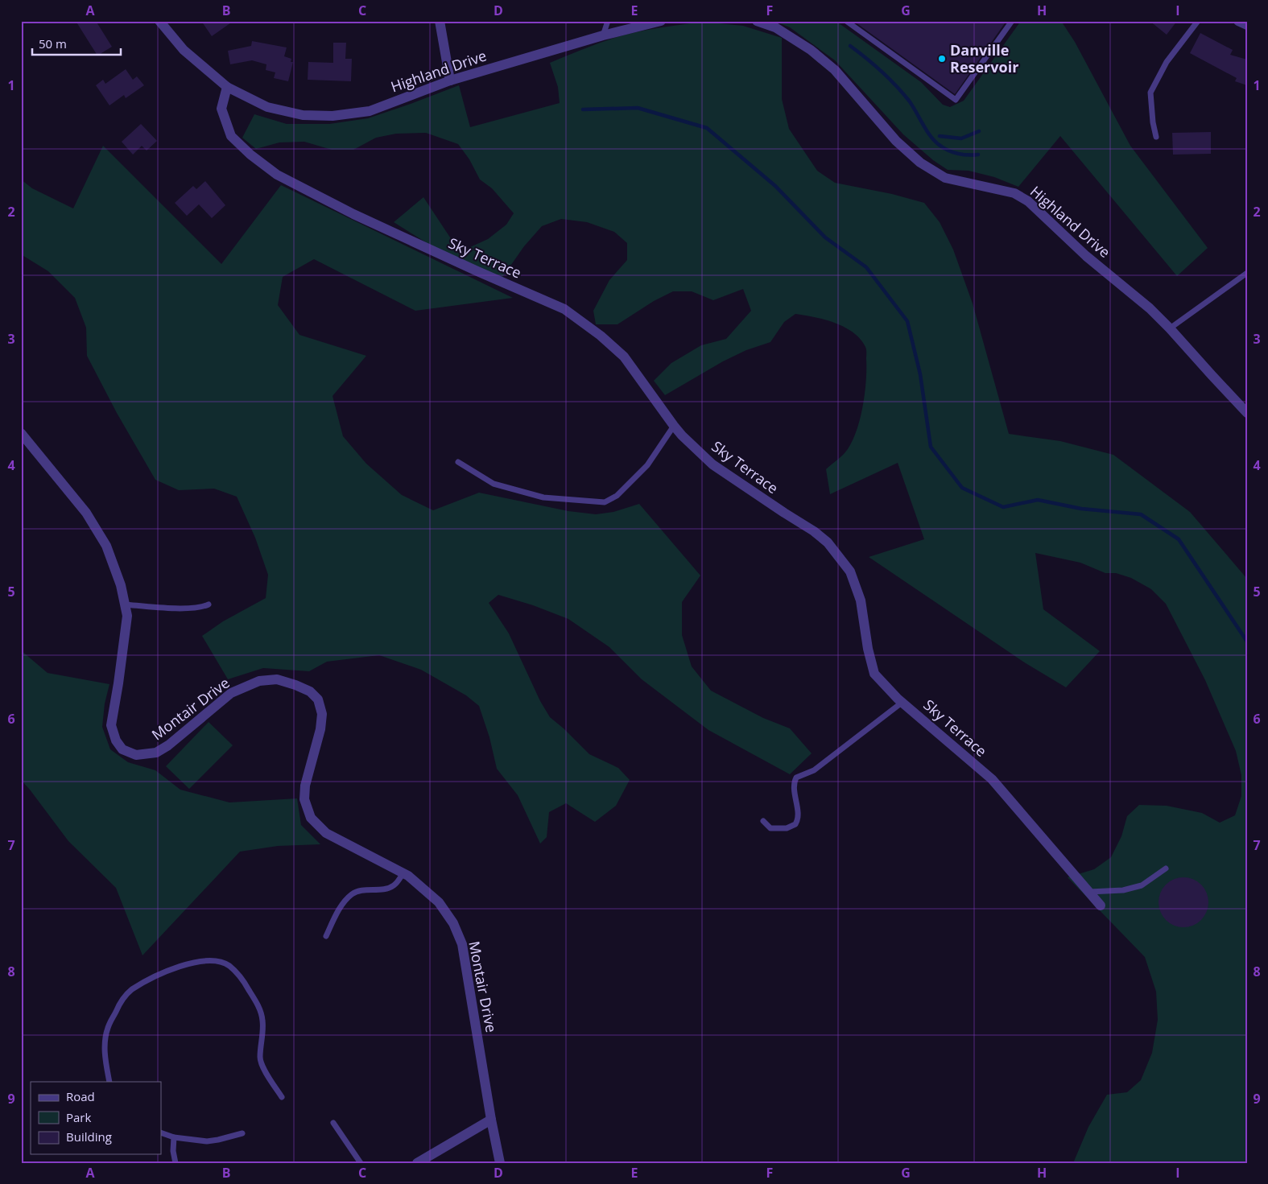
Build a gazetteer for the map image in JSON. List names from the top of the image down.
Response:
{
  "streets": {
    "street": ["Highland Drive", "Sky Terrace", "Montair Drive"]
  },
  "crossings": [
    ["Highland Drive", "Sky Terrace"]
  ],
  "places": ["Danville Reservoir"],
  "legend": ["Road", "Park", "Building"],
  "scale_bar": "50 m",
  "grid": {
    "columns": [
      "A",
      "B",
      "C",
      "D",
      "E",
      "F",
      "G",
      "H",
      "I"
    ],
    "rows": [
      "1",
      "2",
      "3",
      "4",
      "5",
      "6",
      "7",
      "8",
      "9"
    ]
  }
}
